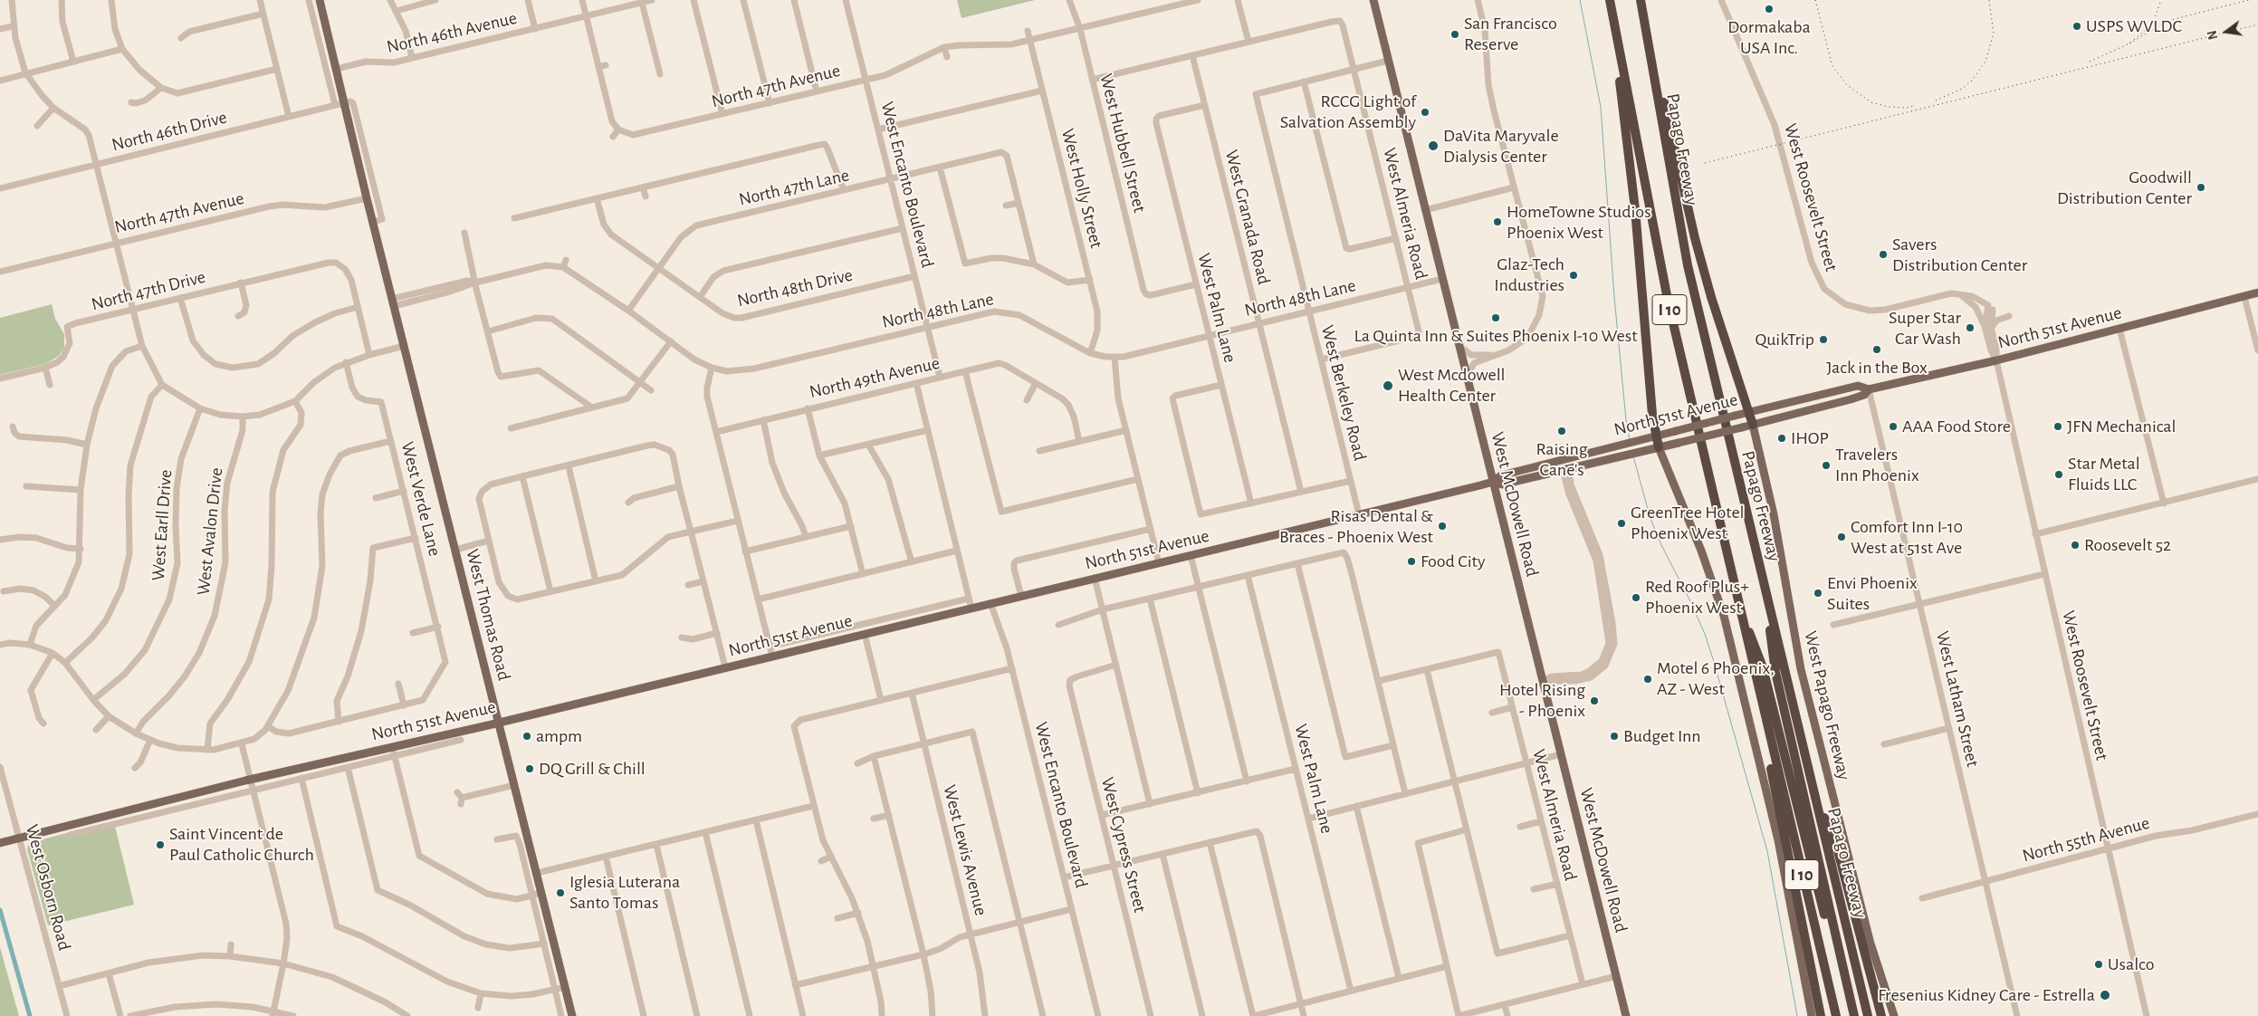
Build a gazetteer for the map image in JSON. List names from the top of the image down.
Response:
{
  "streets": {
    "highway": ["Papago Freeway", "I 10"],
    "main road": [
      "North 51st Avenue",
      "West McDowell Road",
      "West Thomas Road",
      "West Papago Freeway"
    ],
    "street": [
      "North 46th Avenue",
      "North 47th Avenue",
      "North 46th Drive",
      "West Hubbell Street",
      "West Encanto Boulevard",
      "North 47th Lane",
      "West Holly Street",
      "West Roosevelt Street",
      "West Almeria Road",
      "West Granada Road",
      "North 48th Drive",
      "North 47th Drive",
      "North 48th Lane",
      "West Palm Lane",
      "North 49th Avenue",
      "West Berkeley Road",
      "West Verde Lane",
      "West Earll Drive",
      "West Avalon Drive",
      "West Latham Street",
      "North 55th Avenue",
      "West Cypress Street",
      "West Lewis Avenue",
      "West Osborn Road"
    ]
  },
  "crossings": [
    ["North 46th Avenue", "West Thomas Road"],
    ["North 47th Avenue", "West Hubbell Street"],
    ["North 47th Avenue", "West Encanto Boulevard"],
    ["North 47th Avenue", "West Holly Street"],
    ["North 47th Avenue", "West Thomas Road"],
    ["North 46th Drive", "West Thomas Road"],
    ["West Hubbell Street", "West Palm Lane"],
    ["West Encanto Boulevard", "North 47th Lane"],
    ["West Encanto Boulevard", "North 48th Drive"],
    ["West Encanto Boulevard", "North 48th Lane"],
    ["West Encanto Boulevard", "North 51st Avenue"],
    ["West Encanto Boulevard", "North 49th Avenue"],
    ["North 47th Lane", "North 48th Drive"],
    ["North 47th Lane", "North 48th Lane"],
    ["West Holly Street", "North 48th Lane"],
    ["West Roosevelt Street", "North 51st Avenue"],
    ["West Roosevelt Street", "North 55th Avenue"],
    ["West Almeria Road", "North 48th Lane"],
    ["West Almeria Road", "West Berkeley Road"],
    ["West Granada Road", "North 48th Lane"],
    ["West Granada Road", "West Palm Lane"],
    ["North 48th Lane", "West Palm Lane"],
    ["North 48th Lane", "West Berkeley Road"],
    ["North 48th Lane", "West McDowell Road"],
    ["North 51st Avenue", "West Berkeley Road"],
    ["North 51st Avenue", "West McDowell Road"],
    ["North 51st Avenue", "West Thomas Road"],
    ["North 51st Avenue", "West Latham Street"],
    ["North 51st Avenue", "West Papago Freeway"],
    ["North 51st Avenue", "West Osborn Road"],
    ["West Latham Street", "North 55th Avenue"]
  ],
  "places": [
    "Dormakaba USA Inc.",
    "USPS WVLDC",
    "San Francisco Reserve",
    "RCCG Light of Salvation Assembly",
    "DaVita Maryvale Dialysis Center",
    "Goodwill Distribution Center",
    "HomeTowne Studios Phoenix West",
    "Savers Distribution Center",
    "Glaz-Tech Industries",
    "La Quinta Inn & Suites Phoenix I-10 West",
    "Super Star Car Wash",
    "QuikTrip",
    "Jack in the Box",
    "West Mcdowell Health Center",
    "AAA Food Store",
    "JFN Mechanical",
    "Raising Cane's",
    "IHOP",
    "Travelers Inn Phoenix",
    "Star Metal Fluids LLC",
    "GreenTree Hotel Phoenix West",
    "Risas Dental & Braces - Phoenix West",
    "Comfort Inn I-10 West at 51st Ave",
    "Roosevelt 52",
    "Food City",
    "Envi Phoenix Suites",
    "Red Roof Plus+ Phoenix West",
    "Motel 6 Phoenix, AZ - West",
    "Hotel Rising - Phoenix",
    "ampm",
    "Budget Inn",
    "DQ Grill & Chill",
    "Saint Vincent de Paul Catholic Church",
    "Iglesia Luterana Santo Tomas",
    "Usalco",
    "Fresenius Kidney Care - Estrella"
  ],
  "north": "left"
}
